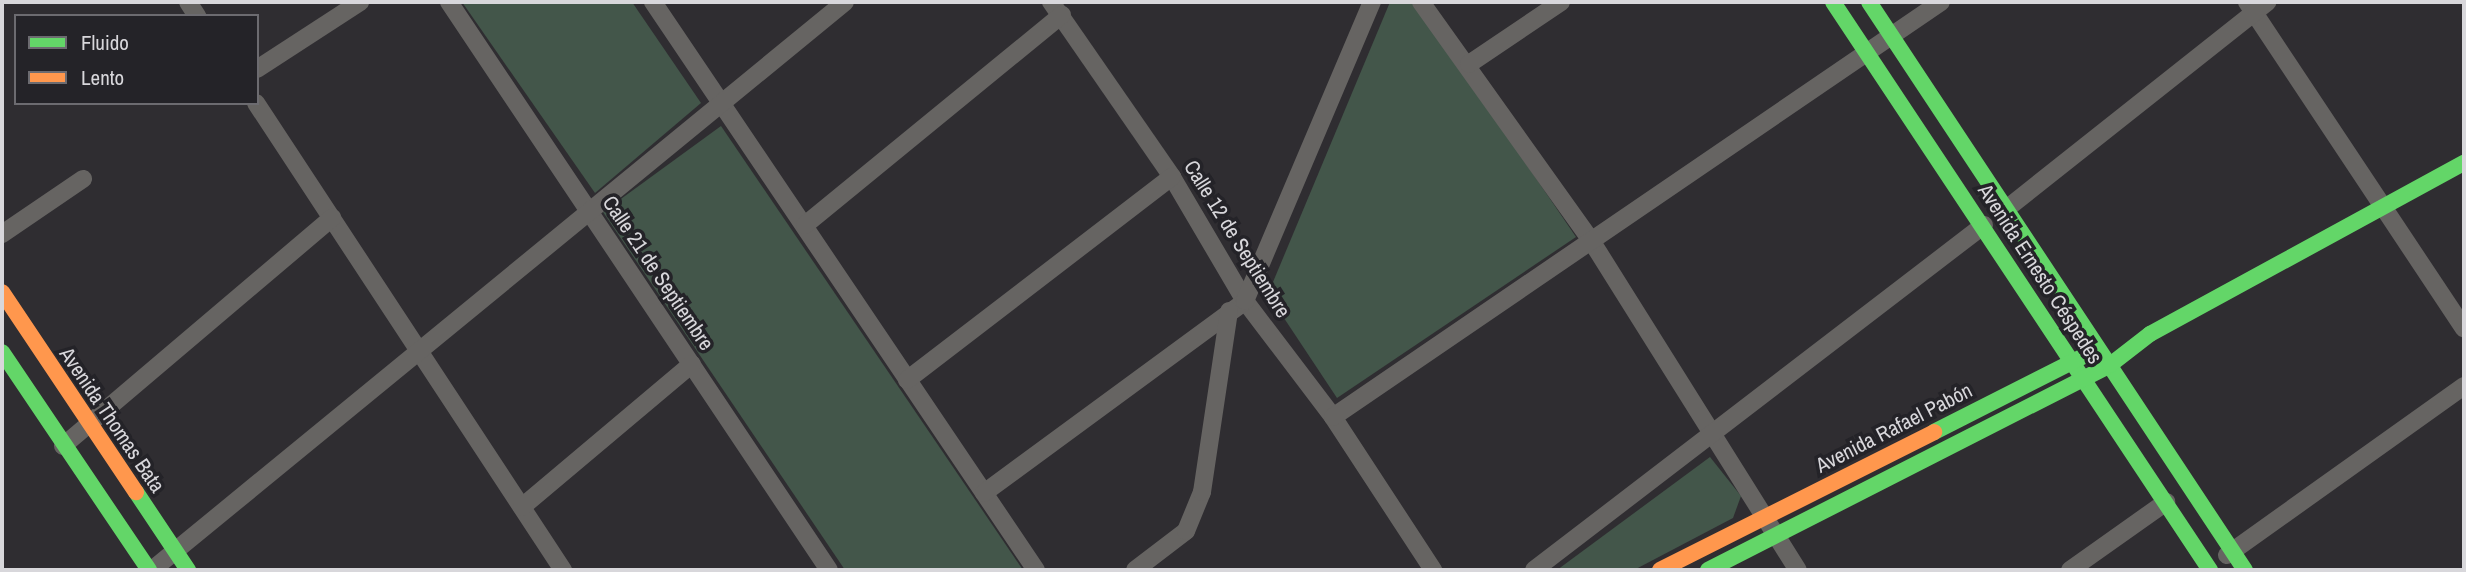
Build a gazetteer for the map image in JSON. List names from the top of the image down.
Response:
{
  "streets": {
    "main road": ["Avenida Ernesto Céspedes", "Avenida Thomas Bata", "Avenida Rafael Pabón"],
    "street": ["Calle 12 de Septiembre", "Calle 21 de Septiembre"]
  },
  "crossings": [
    ["Avenida Ernesto Céspedes", "Avenida Rafael Pabón"]
  ],
  "legend": ["Fluido", "Lento"]
}
